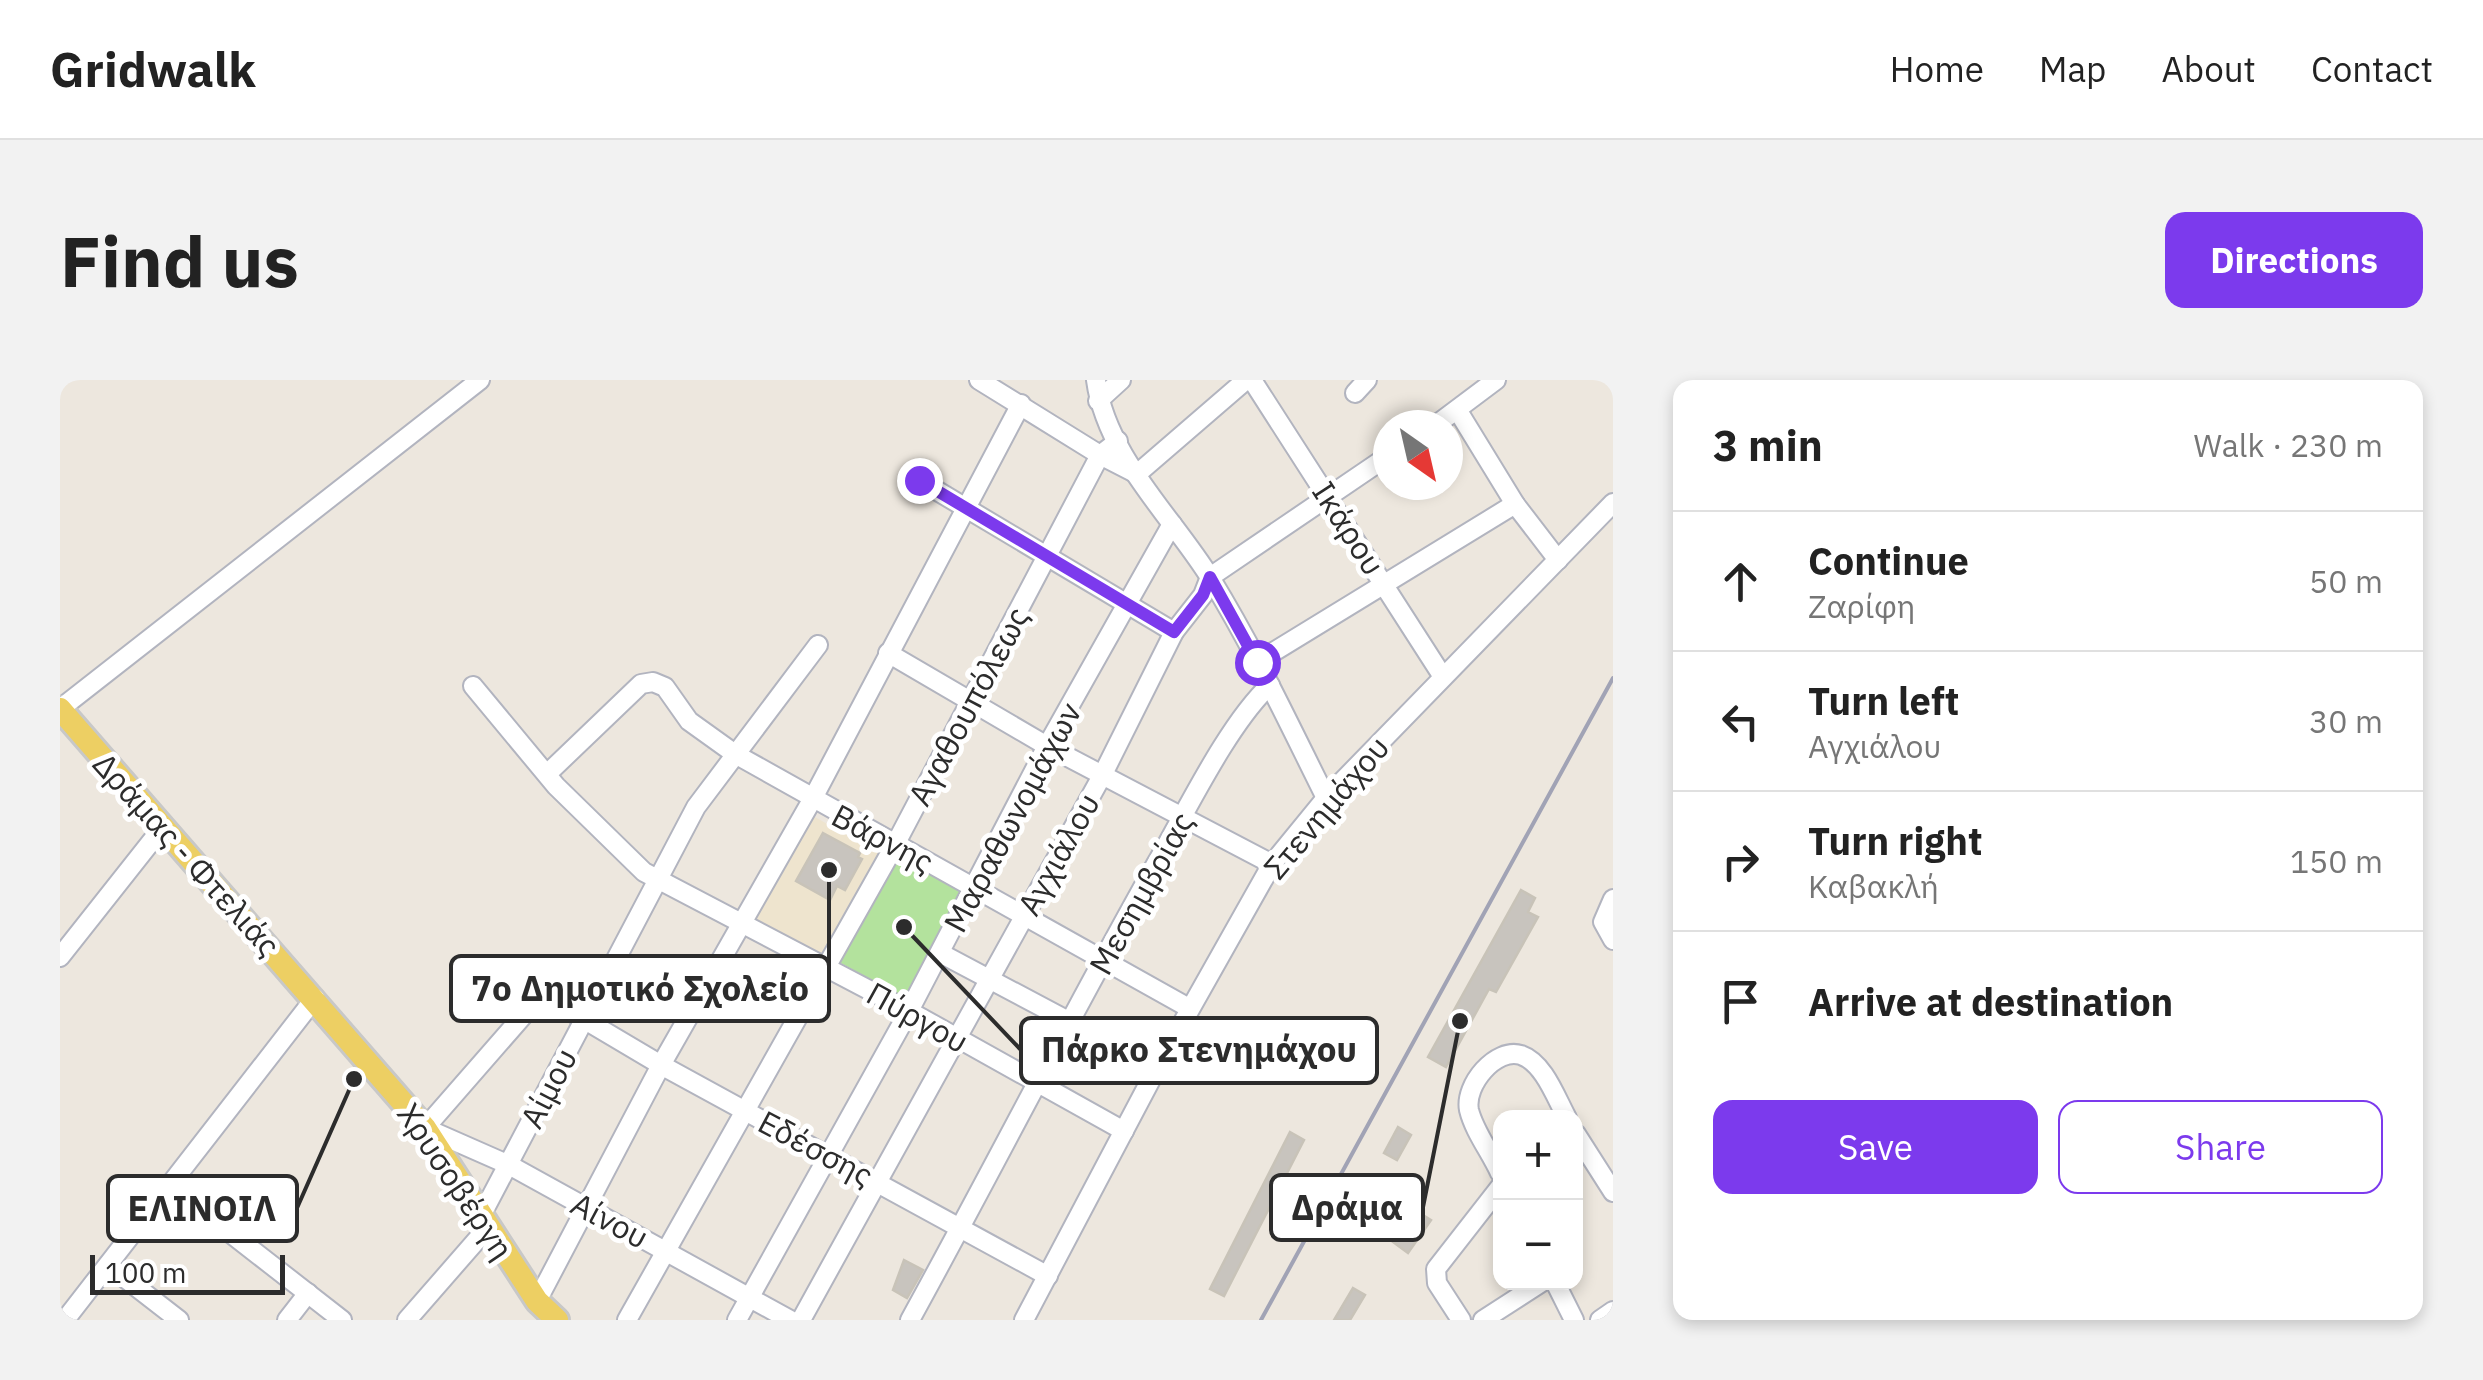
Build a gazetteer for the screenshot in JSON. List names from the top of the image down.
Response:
{
  "streets": {
    "main road": ["Δράμας - Φτελιάς", "Χρυσοβέργη"],
    "street": [
      "Ικάρου",
      "Αγαθουπόλεως",
      "Στενημάχου",
      "Μαραθωνομάχων",
      "Βάρνης",
      "Αγχιάλου",
      "Μεσημβρίας",
      "Πύργου",
      "Αίμου",
      "Εδέσσης",
      "Αίνου"
    ]
  },
  "crossings": [
    ["Ικάρου", "Στενημάχου"],
    ["Ικάρου", "Αγχιάλου"],
    ["Αγαθουπόλεως", "Βάρνης"],
    ["Αγαθουπόλεως", "Πύργου"],
    ["Αγαθουπόλεως", "Εδέσσης"],
    ["Αγαθουπόλεως", "Αίνου"],
    ["Στενημάχου", "Βάρνης"],
    ["Στενημάχου", "Πύργου"],
    ["Στενημάχου", "Εδέσσης"],
    ["Μαραθωνομάχων", "Βάρνης"],
    ["Μαραθωνομάχων", "Πύργου"],
    ["Μαραθωνομάχων", "Εδέσσης"],
    ["Μαραθωνομάχων", "Αίνου"],
    ["Βάρνης", "Αγχιάλου"],
    ["Βάρνης", "Μεσημβρίας"],
    ["Βάρνης", "Πύργου"],
    ["Βάρνης", "Αίμου"],
    ["Δράμας - Φτελιάς", "Χρυσοβέργη"],
    ["Αγχιάλου", "Πύργου"],
    ["Αγχιάλου", "Εδέσσης"],
    ["Μεσημβρίας", "Πύργου"],
    ["Μεσημβρίας", "Εδέσσης"],
    ["Πύργου", "Αίμου"],
    ["Αίμου", "Εδέσσης"],
    ["Αίμου", "Χρυσοβέργη"],
    ["Αίμου", "Αίνου"],
    ["Εδέσσης", "Χρυσοβέργη"],
    ["Εδέσσης", "Αίνου"],
    ["Χρυσοβέργη", "Αίνου"]
  ],
  "places": [
    "7ο Δημοτικό Σχολείο",
    "Πάρκο Στενημάχου",
    "Δράμα",
    "ΕΛΙΝΟΙΛ"
  ],
  "scale_bar": "100 m",
  "north": "bottom right",
  "page": {
    "header": "Gridwalk",
    "nav": [
      "Home",
      "Map",
      "About",
      "Contact"
    ],
    "buttons": [
      "Directions",
      ["Save", "Share"]
    ],
    "title": "Find us",
    "heading": ["3 min", "Walk · 230 m"],
    "list": [
      ["Continue", "Ζαρίφη", "50 m"],
      ["Turn left", "Αγχιάλου", "30 m"],
      ["Turn right", "Καβακλή", "150 m"],
      "Arrive at destination"
    ],
    "map_buttons": ["+", "−"],
    "scale": "100 m"
  }
}
